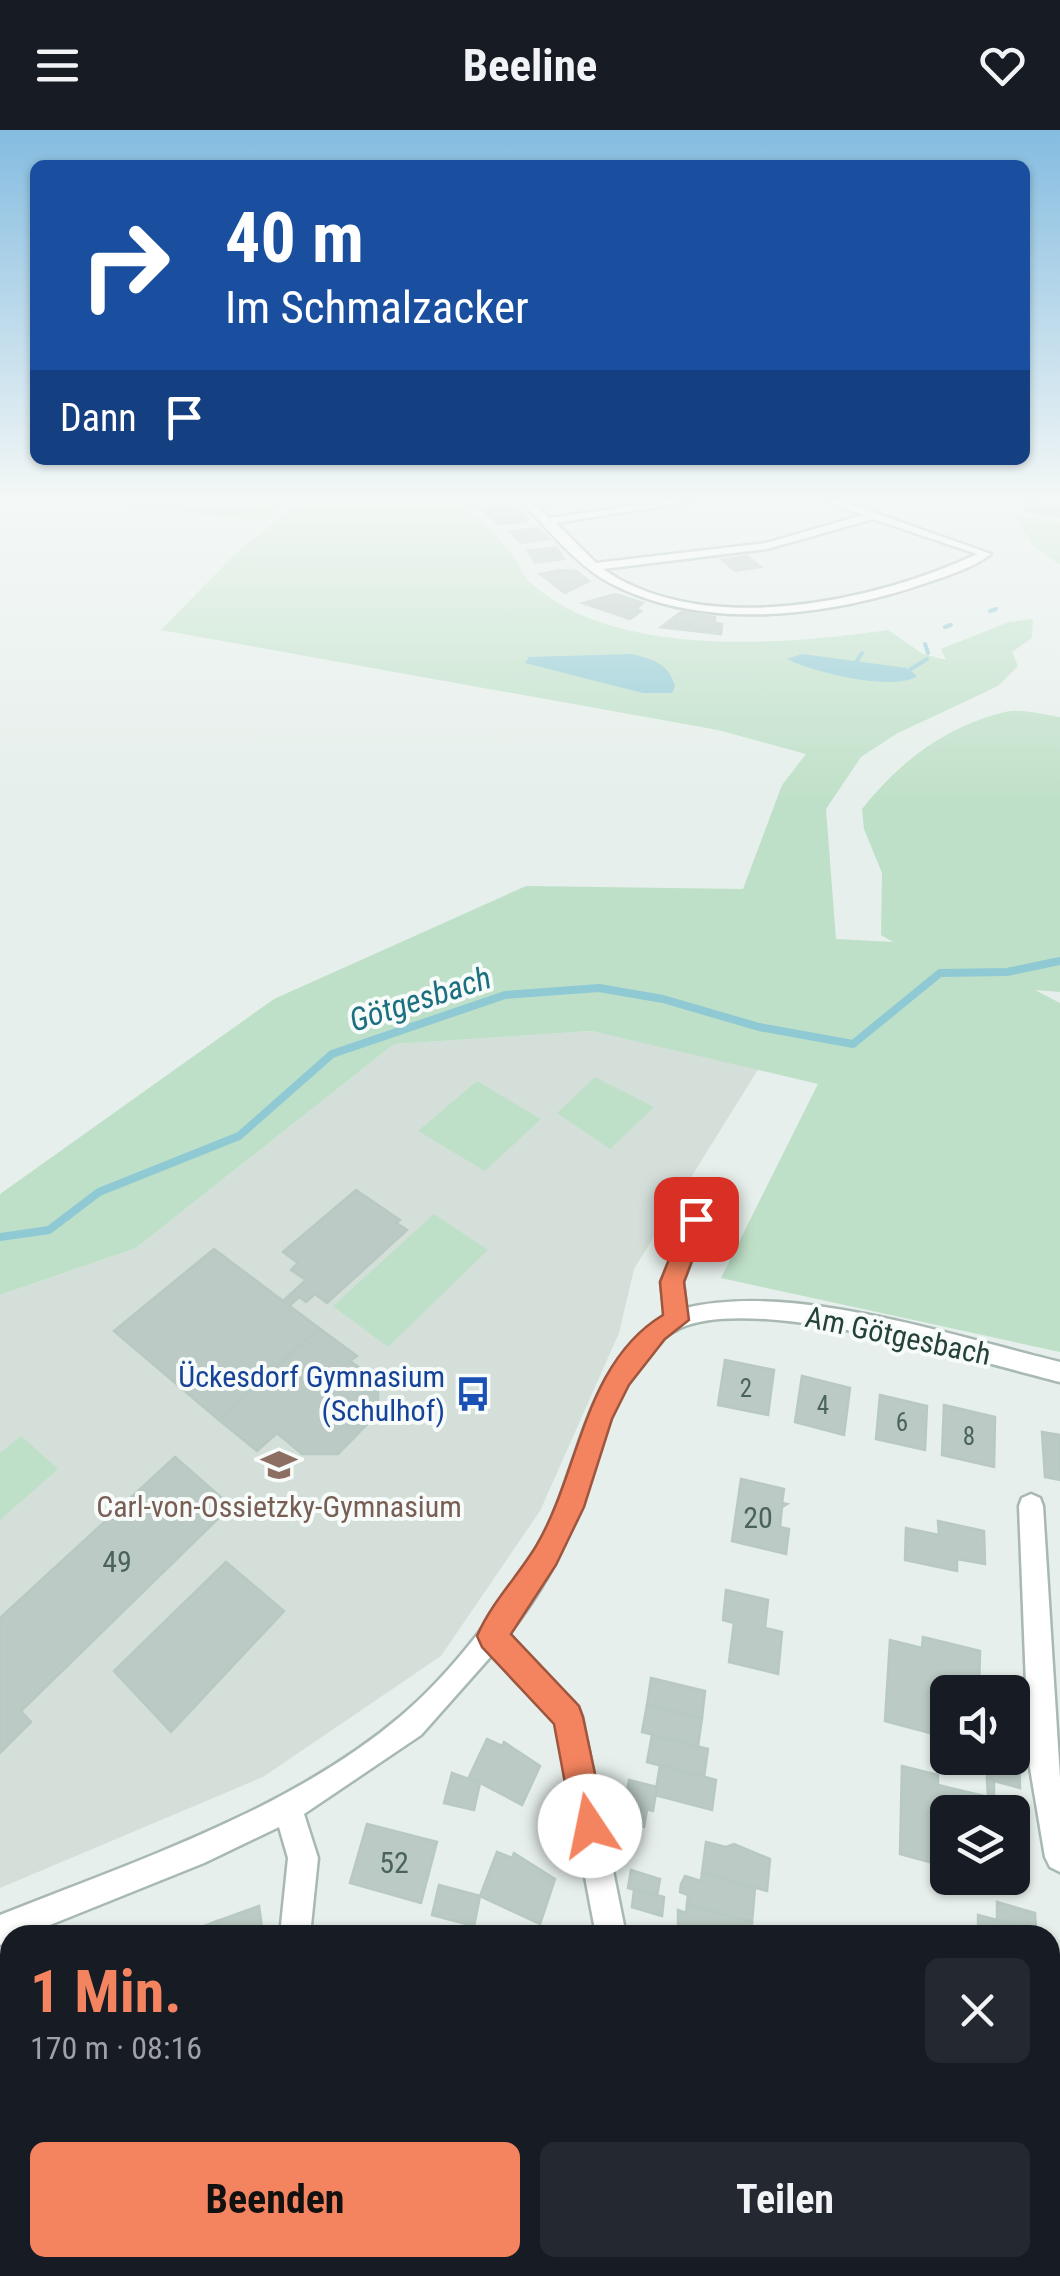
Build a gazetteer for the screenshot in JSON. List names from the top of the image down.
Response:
{
  "streets": {
    "street": ["Am Götgesbach"]
  },
  "water": ["Götgesbach"],
  "places": {
    "bus stop": ["Ückesdorf Gymnasium (Schulhof)"],
    "school or university": ["Carl-von-Ossietzky-Gymnasium"]
  },
  "house_numbers": [
    "2",
    "4",
    "6",
    "8",
    "20",
    "49",
    "52"
  ],
  "page": {
    "header": "Beeline",
    "turn": ["40 m", "Im Schmalzacker"],
    "then": "Dann",
    "heading": ["1 Min.", "170 m · 08:16"],
    "buttons": ["Beenden", "Teilen"]
  }
}
